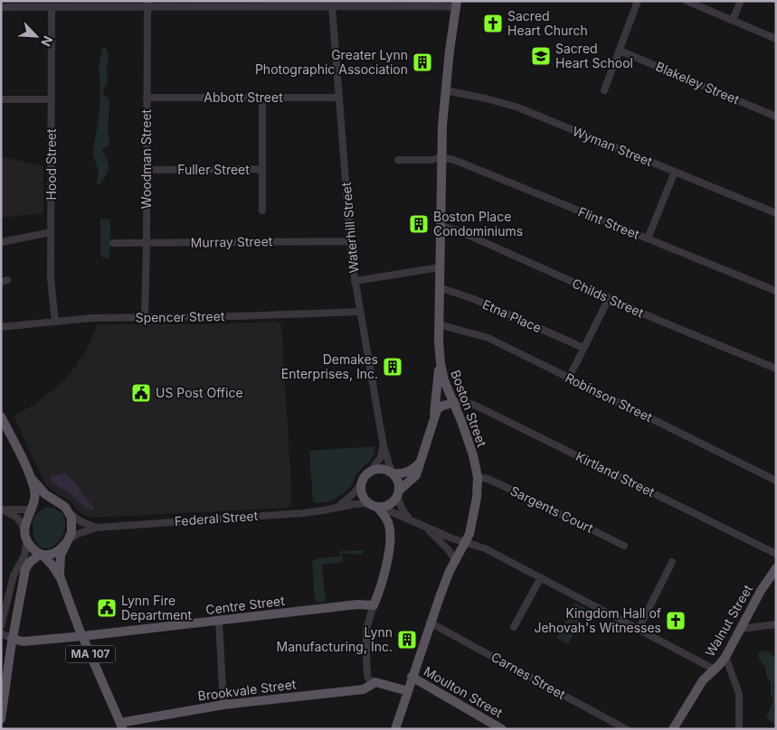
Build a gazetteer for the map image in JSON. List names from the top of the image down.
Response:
{
  "streets": {
    "main road": [
      "Boston Street",
      "Centre Street",
      "Walnut Street",
      "MA 107",
      "Brookvale Street",
      "Moulton Street"
    ],
    "street": [
      "Blakeley Street",
      "Abbott Street",
      "Wyman Street",
      "Woodman Street",
      "Hood Street",
      "Fuller Street",
      "Flint Street",
      "Waterhill Street",
      "Murray Street",
      "Childs Street",
      "Etna Place",
      "Spencer Street",
      "Robinson Street",
      "Kirtland Street",
      "Sargents Court",
      "Federal Street",
      "Carnes Street"
    ]
  },
  "crossings": [
    ["Abbott Street", "Woodman Street"],
    ["Abbott Street", "Fuller Street"],
    ["Abbott Street", "Waterhill Street"],
    ["Wyman Street", "Boston Street"],
    ["Woodman Street", "Fuller Street"],
    ["Woodman Street", "Murray Street"],
    ["Woodman Street", "Spencer Street"],
    ["Hood Street", "Spencer Street"],
    ["Flint Street", "Boston Street"],
    ["Waterhill Street", "Murray Street"],
    ["Waterhill Street", "Spencer Street"],
    ["Waterhill Street", "Federal Street"],
    ["Childs Street", "Boston Street"],
    ["Etna Place", "Boston Street"],
    ["Robinson Street", "Boston Street"],
    ["Boston Street", "Kirtland Street"],
    ["Boston Street", "Sargents Court"],
    ["Boston Street", "Federal Street"],
    ["Boston Street", "Carnes Street"],
    ["Boston Street", "Moulton Street"],
    ["Federal Street", "Walnut Street"],
    ["Federal Street", "MA 107"],
    ["Centre Street", "MA 107"],
    ["MA 107", "Brookvale Street"]
  ],
  "places": {
    "church": ["Sacred Heart Church", "Kingdom Hall of Jehovah's Witnesses"],
    "school or university": ["Sacred Heart School"],
    "building": [
      "Greater Lynn Photographic Association",
      "Boston Place Condominiums",
      "Demakes Enterprises, Inc.",
      "Lynn Manufacturing, Inc."
    ],
    "public building": ["US Post Office", "Lynn Fire Department"]
  },
  "north": "bottom right"
}
